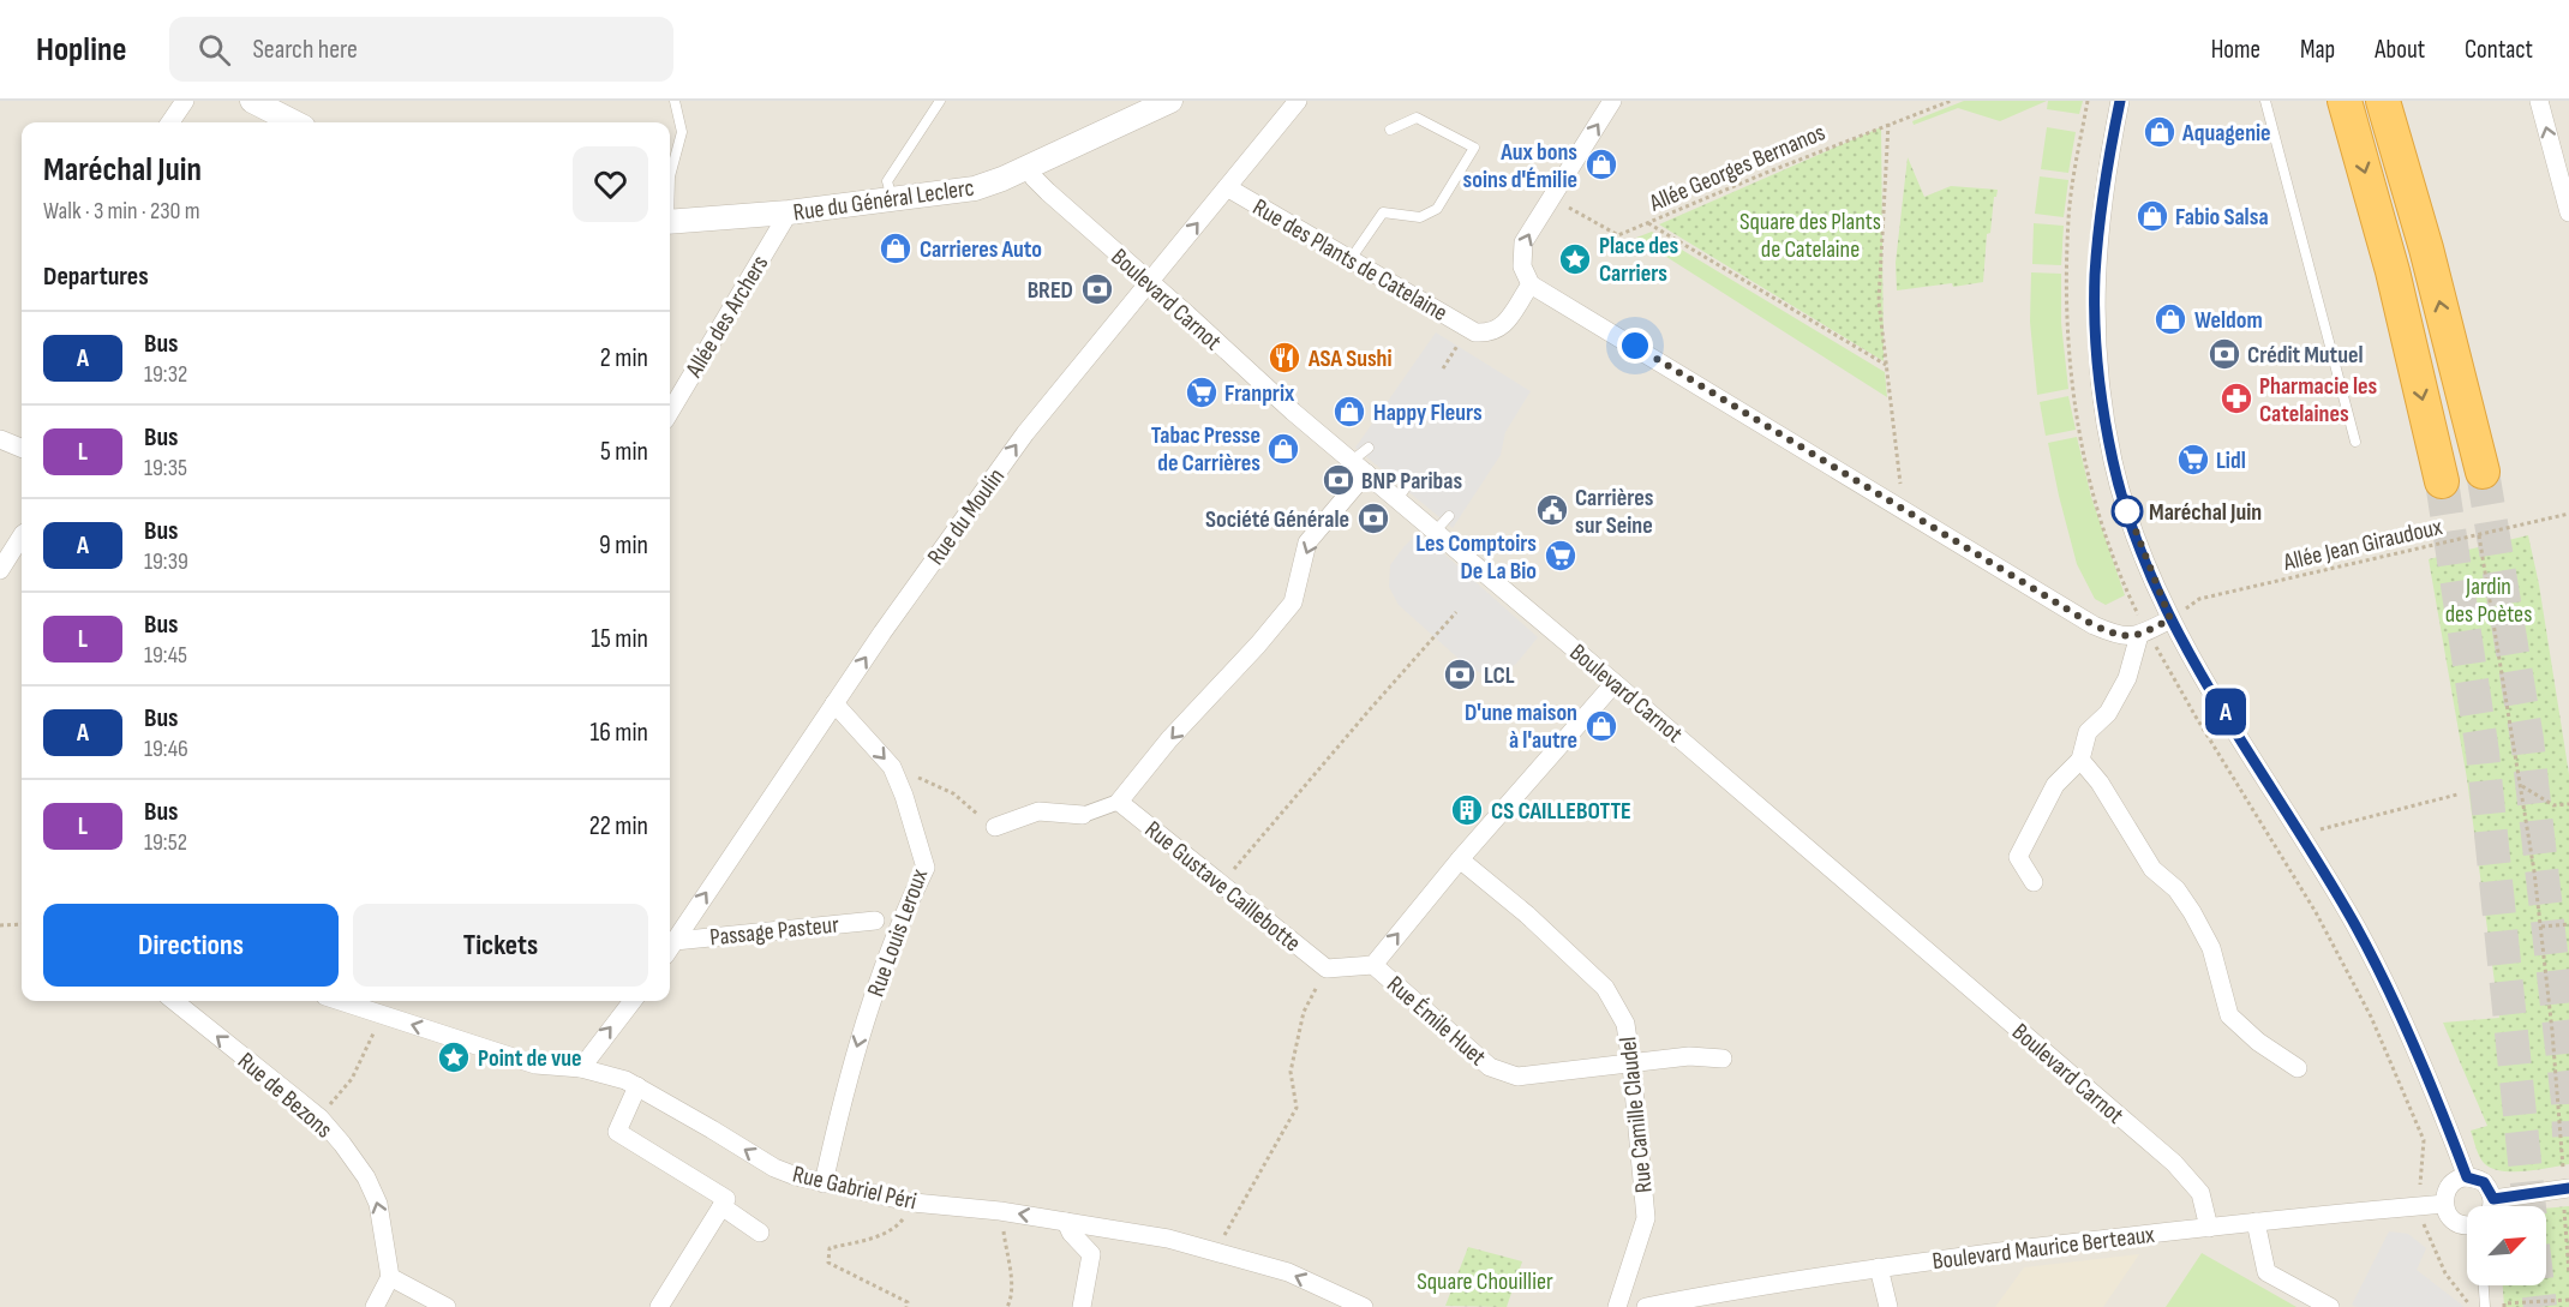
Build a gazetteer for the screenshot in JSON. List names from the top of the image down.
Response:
{
  "streets": {
    "street": [
      "Rue du Général Leclerc",
      "Rue des Plants de Catelaine",
      "Boulevard Carnot",
      "Allée des Archers",
      "Rue du Moulin",
      "Rue Gustave Caillebotte",
      "Passage Pasteur",
      "Rue Louis Leroux",
      "Rue Émile Huet",
      "Rue de Bezons",
      "Rue Camille Claudel",
      "Rue Gabriel Péri",
      "Boulevard Maurice Berteaux"
    ],
    "path": ["Allée Georges Bernanos", "Allée Jean Giraudoux"]
  },
  "crossings": [
    ["Rue du Général Leclerc", "Boulevard Carnot"],
    ["Rue du Général Leclerc", "Allée des Archers"],
    ["Rue des Plants de Catelaine", "Rue du Moulin"],
    ["Boulevard Carnot", "Rue du Moulin"],
    ["Boulevard Carnot", "Boulevard Maurice Berteaux"],
    ["Rue du Moulin", "Passage Pasteur"],
    ["Rue du Moulin", "Rue Louis Leroux"],
    ["Rue Louis Leroux", "Rue Gabriel Péri"],
    ["Rue Émile Huet", "Rue Camille Claudel"]
  ],
  "one_way": [
    "Rue du Moulin",
    "Rue Louis Leroux",
    "Rue de Bezons",
    "Rue Gabriel Péri"
  ],
  "parks": ["Square des Plants de Catelaine", "Jardin des Poètes", "Square Chouillier"],
  "places": {
    "shop": [
      "Aquagenie",
      "Aux bons soins d'Émilie",
      "Fabio Salsa",
      "Carrieres Auto",
      "Weldom",
      "Happy Fleurs",
      "Tabac Presse de Carrières",
      "D'une maison à l'autre"
    ],
    "place": ["Place des Carriers", "Point de vue"],
    "bank": [
      "BRED",
      "Crédit Mutuel",
      "BNP Paribas",
      "Société Générale",
      "LCL"
    ],
    "restaurant": ["ASA Sushi"],
    "supermarket": ["Franprix", "Lidl", "Les Comptoirs De La Bio"],
    "pharmacy": ["Pharmacie les Catelaines"],
    "public building": ["Carrières sur Seine"],
    "other": ["Maréchal Juin"],
    "building": ["CS CAILLEBOTTE"]
  },
  "lines": ["bus line A"],
  "north": "top right",
  "page": {
    "header": "Hopline",
    "search": "Search here",
    "nav": [
      "Home",
      "Map",
      "About",
      "Contact"
    ],
    "on_map": "A",
    "heading": [
      ["Maréchal Juin", "Walk · 3 min · 230 m"],
      "Departures"
    ],
    "list": [
      {
        "mark": "A",
        "name": "Bus",
        "note": "19:32",
        "value": "2 min"
      },
      {
        "mark": "L",
        "name": "Bus",
        "note": "19:35",
        "value": "5 min"
      },
      {
        "mark": "A",
        "name": "Bus",
        "note": "19:39",
        "value": "9 min"
      },
      {
        "mark": "L",
        "name": "Bus",
        "note": "19:45",
        "value": "15 min"
      },
      {
        "mark": "A",
        "name": "Bus",
        "note": "19:46",
        "value": "16 min"
      },
      {
        "mark": "L",
        "name": "Bus",
        "note": "19:52",
        "value": "22 min"
      }
    ],
    "buttons": ["Directions", "Tickets"]
  }
}
